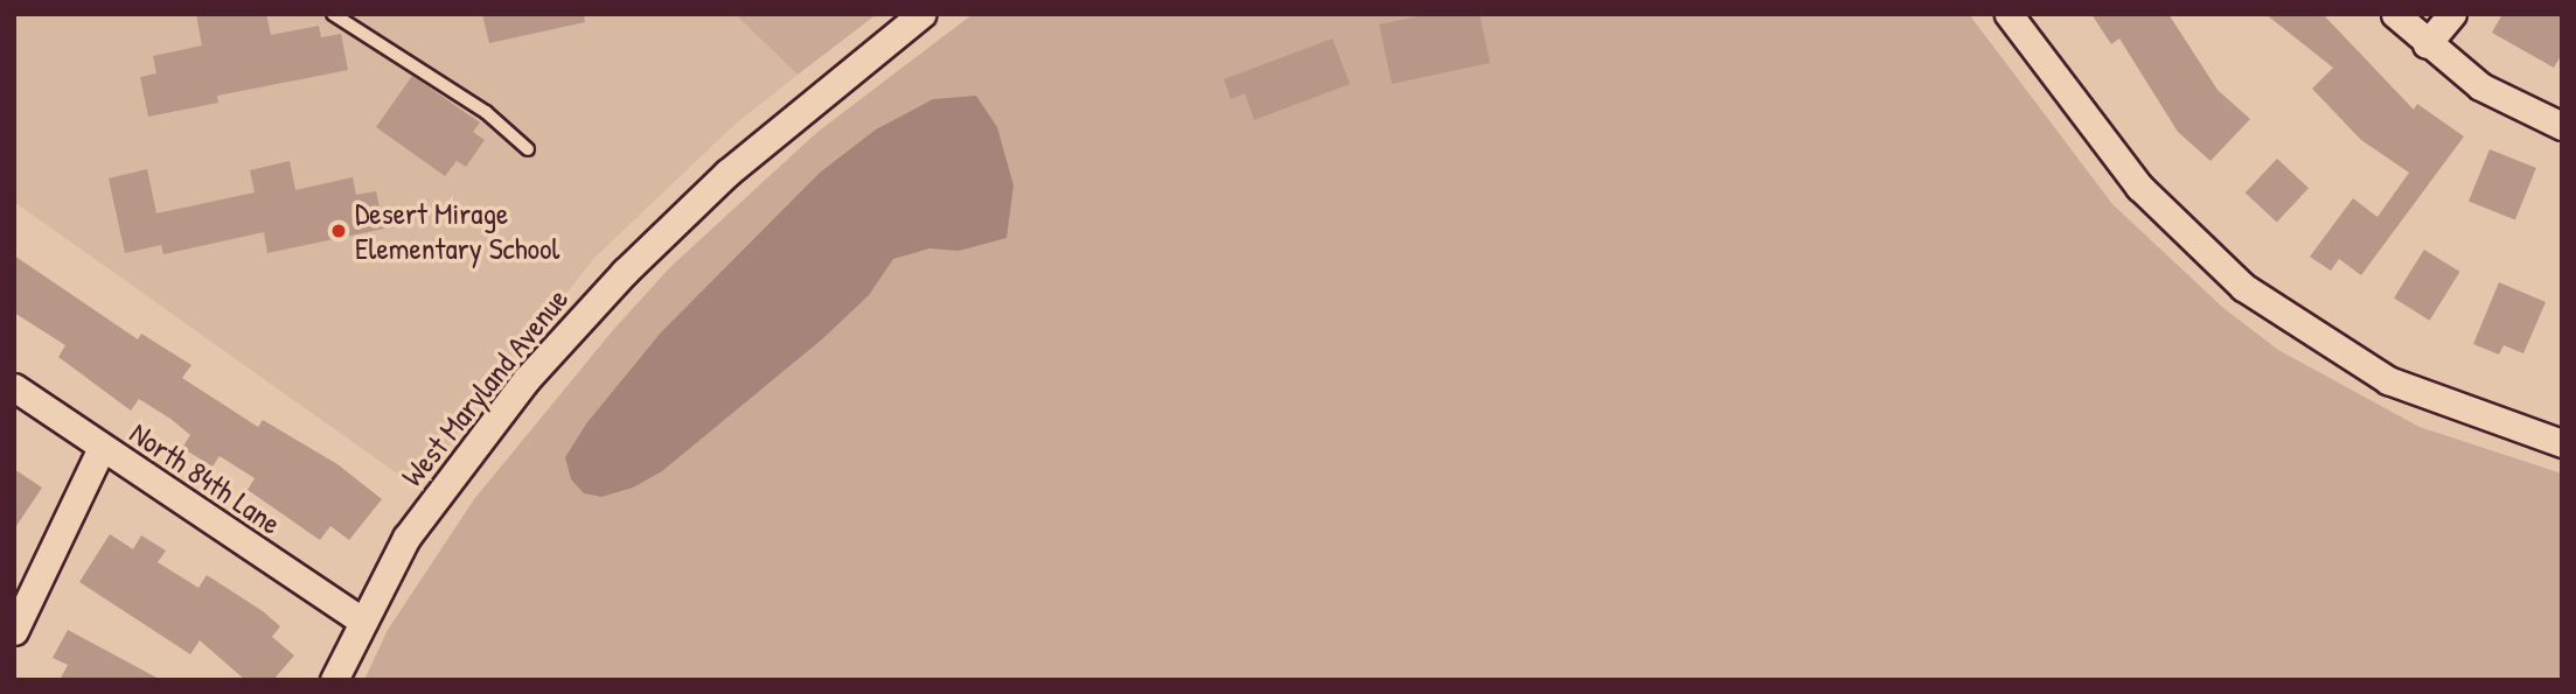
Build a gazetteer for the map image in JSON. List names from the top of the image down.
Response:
{
  "streets": {
    "street": ["West Maryland Avenue", "North 84th Lane"]
  },
  "crossings": [
    ["West Maryland Avenue", "North 84th Lane"]
  ],
  "places": ["Desert Mirage Elementary School"]
}
